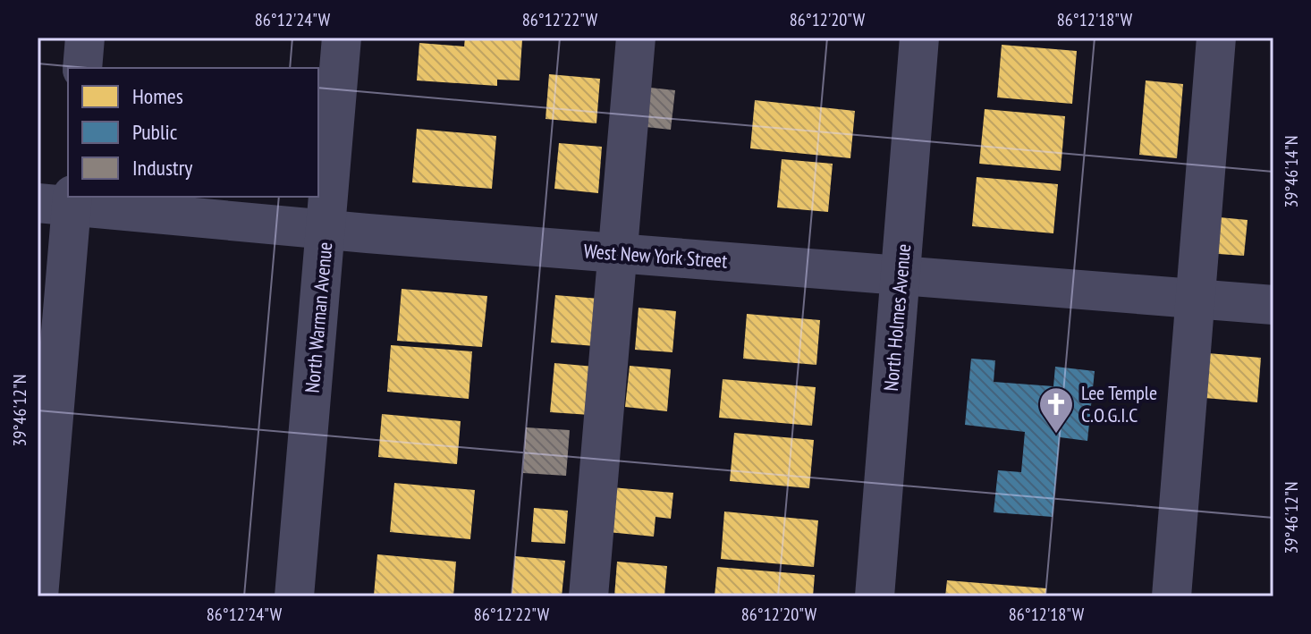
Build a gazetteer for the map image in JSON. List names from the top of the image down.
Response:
{
  "streets": {
    "street": ["West New York Street", "North Warman Avenue", "North Holmes Avenue"]
  },
  "crossings": [
    ["West New York Street", "North Warman Avenue"],
    ["West New York Street", "North Holmes Avenue"]
  ],
  "places": {
    "church": ["Lee Temple C.O.G.I.C"]
  },
  "legend": ["Homes", "Public", "Industry"],
  "coordinates": [
    "86°12'24\"W",
    "86°12'22\"W",
    "86°12'20\"W",
    "86°12'18\"W",
    "39°46'14\"N",
    "39°46'12\"N"
  ]
}
